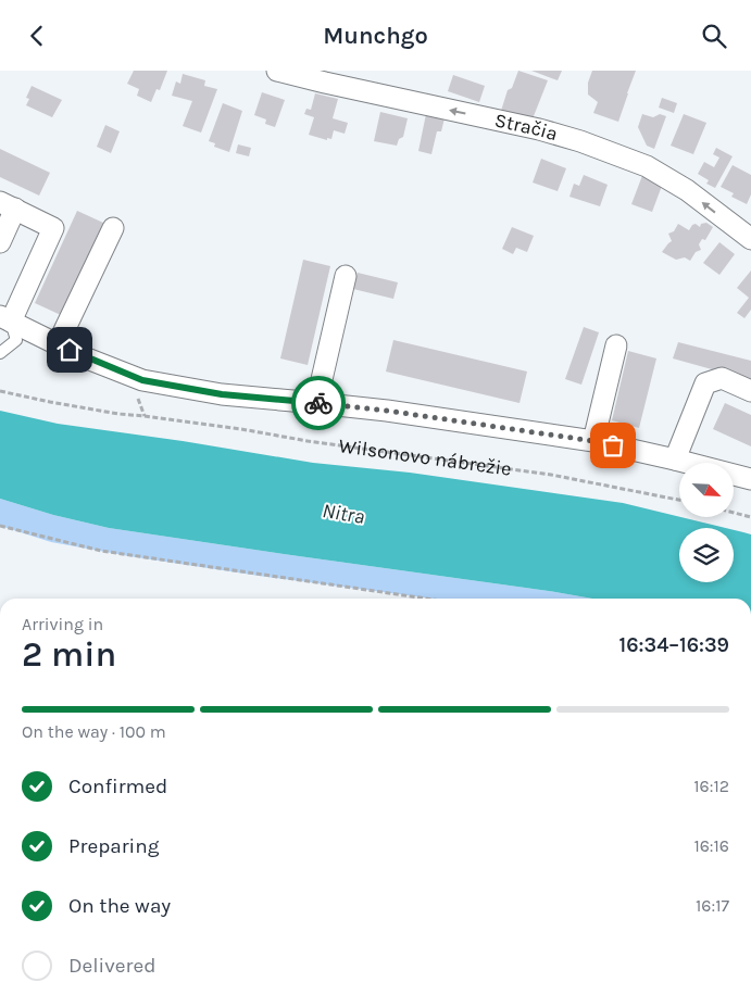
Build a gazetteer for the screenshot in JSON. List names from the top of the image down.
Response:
{
  "streets": {
    "street": ["Stračia", "Wilsonovo nábrežie"]
  },
  "one_way": ["Stračia"],
  "water": ["Nitra"],
  "north": "bottom right",
  "page": {
    "header": "Munchgo",
    "heading": ["2 min", "Arriving in", "16:34–16:39"],
    "bar": "On the way · 100 m",
    "list": [
      ["Confirmed", "16:12"],
      ["Preparing", "16:16"],
      ["On the way", "16:17"],
      "Delivered"
    ]
  }
}
